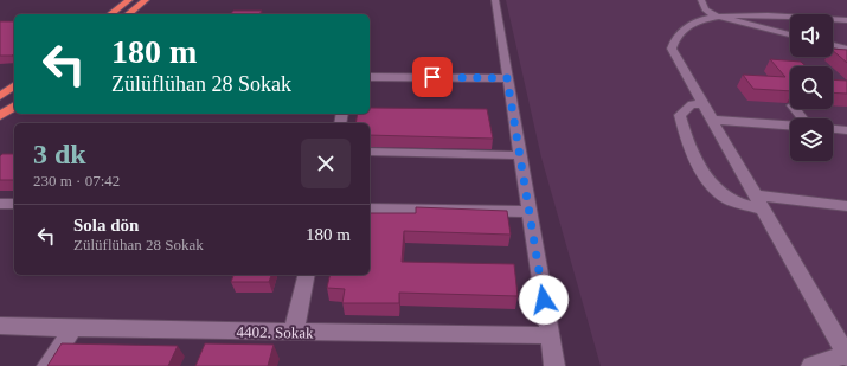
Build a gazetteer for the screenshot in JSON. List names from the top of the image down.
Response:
{
  "streets": {
    "street": ["4402. Sokak"]
  },
  "page": {
    "turn": ["180 m", "Zülüflühan 28 Sokak"],
    "heading": ["3 dk", "230 m · 07:42"],
    "list": [
      {
        "name": "Sola dön",
        "note": "Zülüflühan 28 Sokak",
        "value": "180 m"
      }
    ]
  }
}
